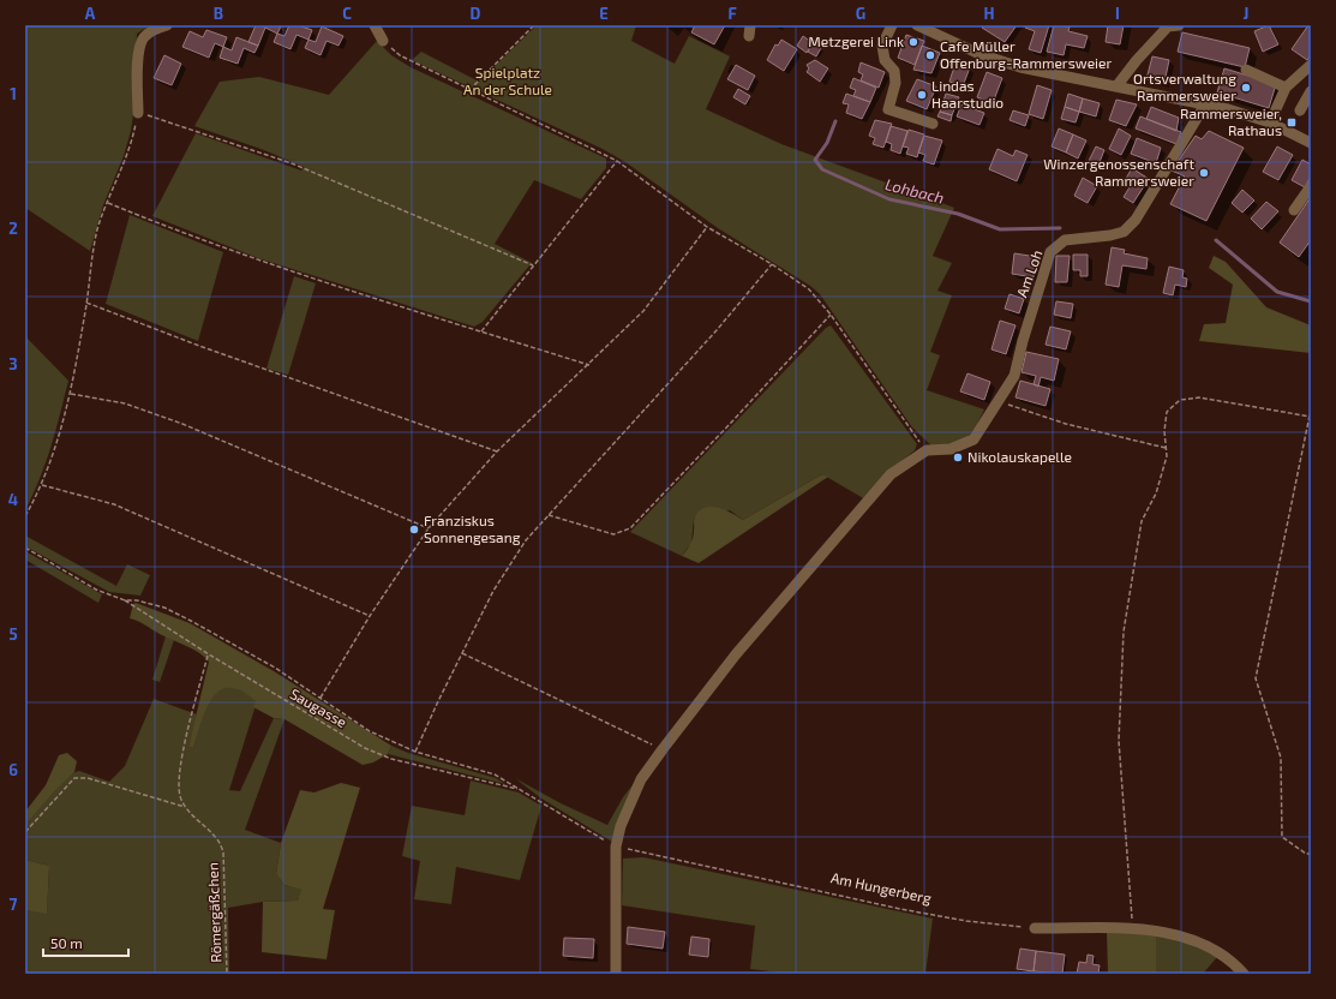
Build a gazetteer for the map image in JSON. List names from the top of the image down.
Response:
{
  "streets": {
    "street": ["Am Loh"],
    "path": ["Saugasse", "Am Hungerberg", "Römergäßchen"]
  },
  "crossings": [
    ["Saugasse", "Am Hungerberg"]
  ],
  "water": ["Lohbach"],
  "parks": ["Spielplatz An der Schule"],
  "places": {
    "other": [
      "Metzgerei Link",
      "Cafe Müller Offenburg-Rammersweier",
      "Ortsverwaltung Rammersweier",
      "Lindas Haarstudio",
      "Winzergenossenschaft Rammersweier",
      "Nikolauskapelle",
      "Franziskus Sonnengesang"
    ],
    "transit": ["Rammersweier, Rathaus"]
  },
  "scale_bar": "50 m",
  "grid": {
    "columns": [
      "A",
      "B",
      "C",
      "D",
      "E",
      "F",
      "G",
      "H",
      "I",
      "J"
    ],
    "rows": [
      "1",
      "2",
      "3",
      "4",
      "5",
      "6",
      "7"
    ]
  }
}
